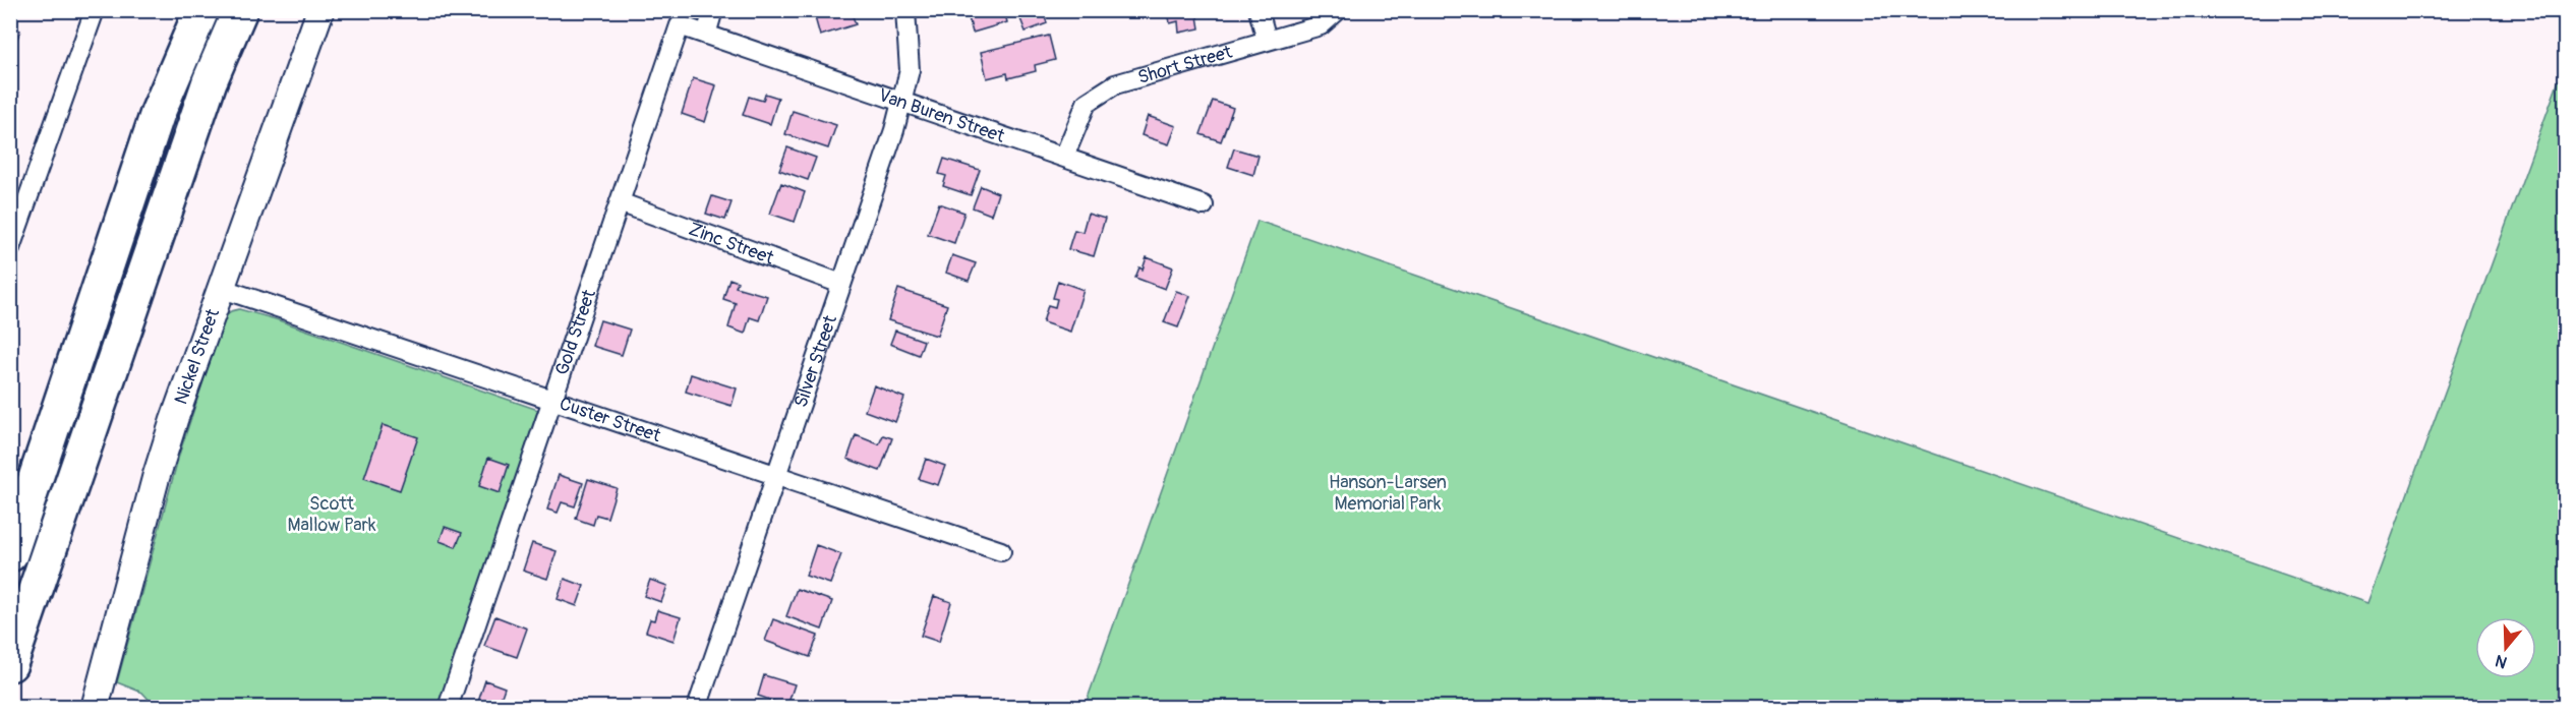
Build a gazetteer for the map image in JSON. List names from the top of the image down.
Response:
{
  "streets": {
    "main road": ["Nickel Street"],
    "street": [
      "Short Street",
      "Van Buren Street",
      "Zinc Street",
      "Gold Street",
      "Silver Street",
      "Custer Street"
    ]
  },
  "crossings": [
    ["Short Street", "Van Buren Street"],
    ["Van Buren Street", "Gold Street"],
    ["Van Buren Street", "Silver Street"],
    ["Zinc Street", "Gold Street"],
    ["Zinc Street", "Silver Street"],
    ["Gold Street", "Custer Street"],
    ["Nickel Street", "Custer Street"],
    ["Silver Street", "Custer Street"]
  ],
  "parks": ["Hanson-Larsen Memorial Park", "Scott Mallow Park"],
  "north": "bottom"
}
